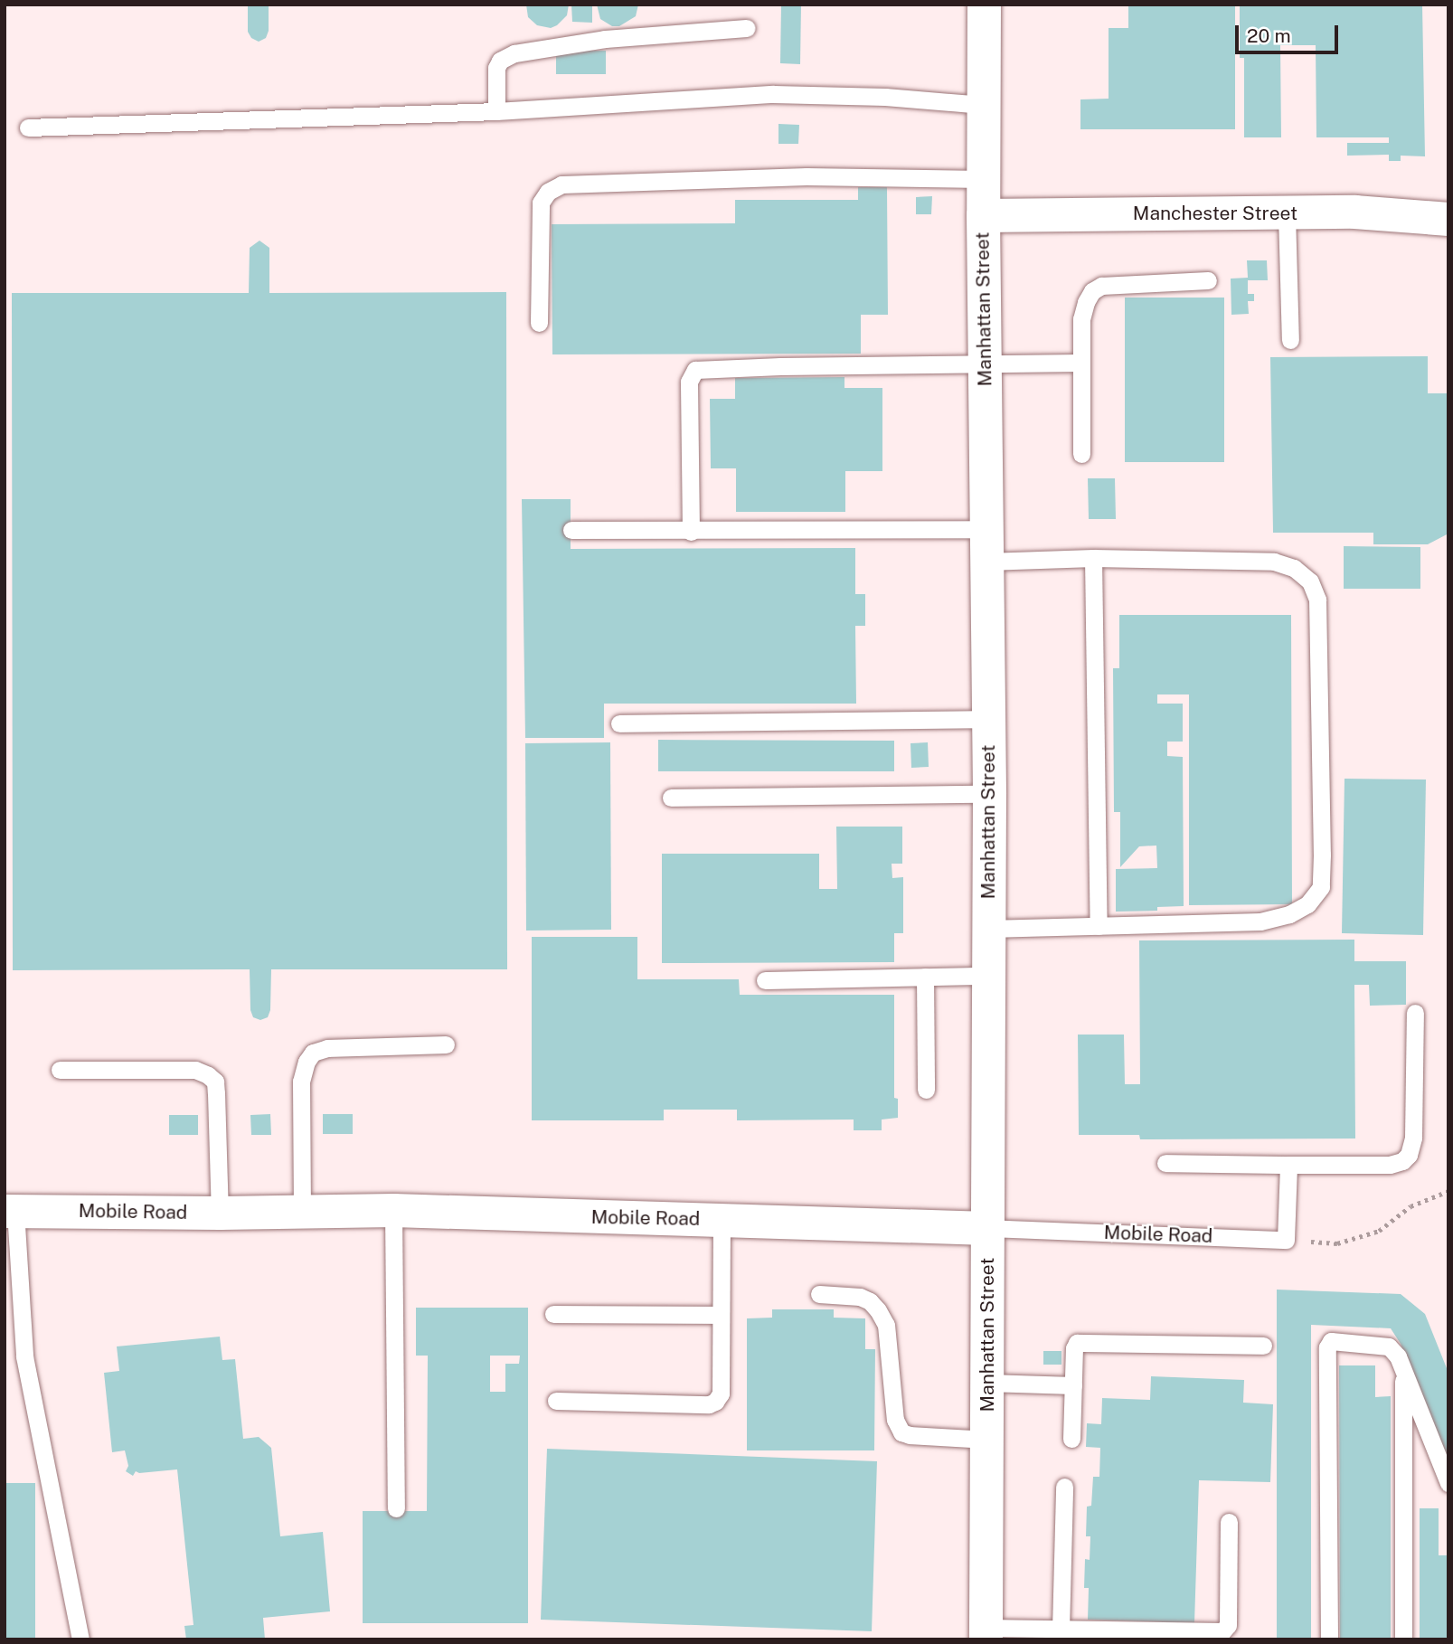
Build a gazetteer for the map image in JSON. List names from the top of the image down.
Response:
{
  "streets": {
    "street": ["Manchester Street", "Manhattan Street", "Mobile Road"]
  },
  "crossings": [
    ["Manchester Street", "Manhattan Street"],
    ["Manhattan Street", "Mobile Road"]
  ],
  "scale_bar": "20 m"
}
